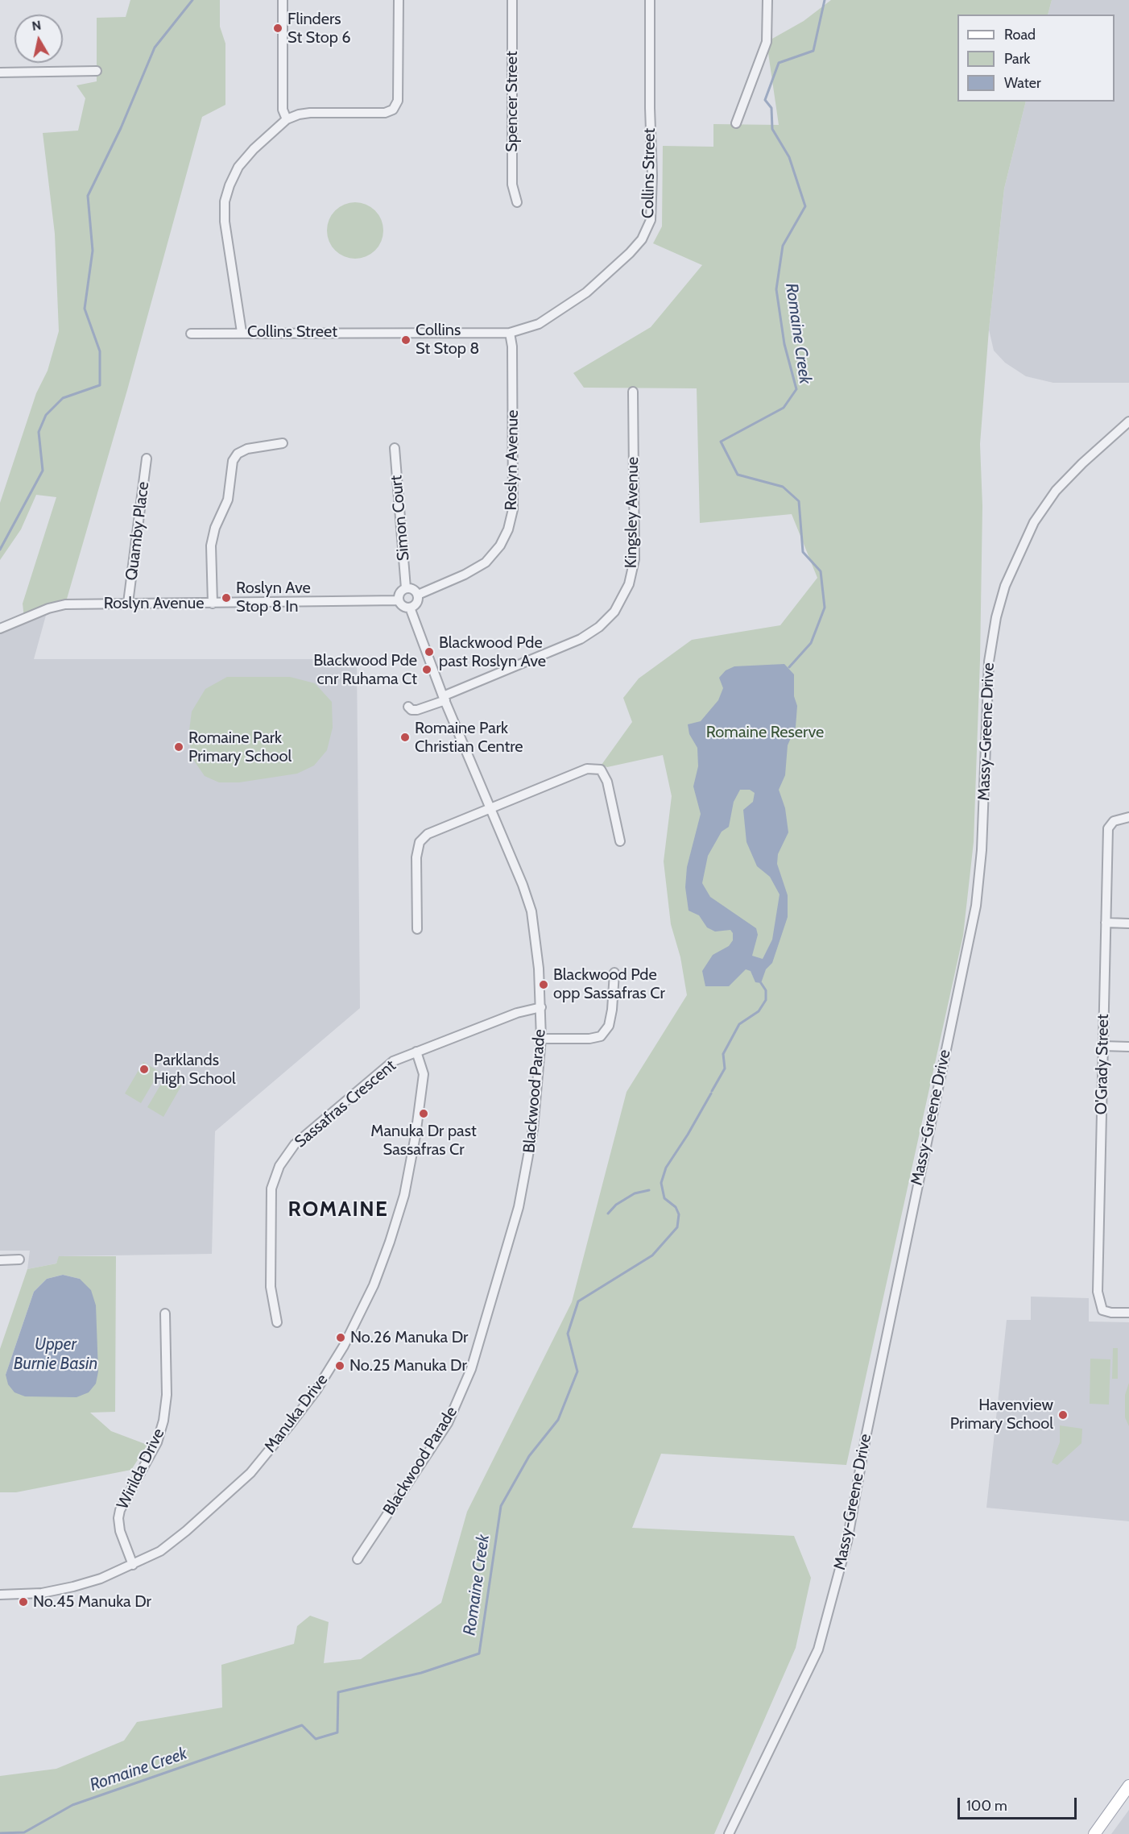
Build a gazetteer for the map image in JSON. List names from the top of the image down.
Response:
{
  "streets": {
    "street": [
      "Spencer Street",
      "Collins Street",
      "Roslyn Avenue",
      "Kingsley Avenue",
      "Simon Court",
      "Quamby Place",
      "Massy-Greene Drive",
      "O'Grady Street",
      "Blackwood Parade",
      "Sassafras Crescent",
      "Manuka Drive",
      "Wirilda Drive"
    ]
  },
  "crossings": [
    ["Collins Street", "Roslyn Avenue"],
    ["Roslyn Avenue", "Simon Court"],
    ["Roslyn Avenue", "Quamby Place"],
    ["Roslyn Avenue", "Blackwood Parade"],
    ["Kingsley Avenue", "Blackwood Parade"],
    ["Simon Court", "Blackwood Parade"],
    ["Blackwood Parade", "Sassafras Crescent"],
    ["Sassafras Crescent", "Manuka Drive"],
    ["Manuka Drive", "Wirilda Drive"]
  ],
  "districts": ["ROMAINE"],
  "water": ["Romaine Creek", "Upper Burnie Basin"],
  "parks": ["Romaine Reserve"],
  "places": [
    "Flinders St Stop 6",
    "Collins St Stop 8",
    "Roslyn Ave Stop 8 In",
    "Blackwood Pde past Roslyn Ave",
    "Blackwood Pde cnr Ruhama Ct",
    "Romaine Park Christian Centre",
    "Romaine Park Primary School",
    "Blackwood Pde opp Sassafras Cr",
    "Parklands High School",
    "Manuka Dr past Sassafras Cr",
    "No.26 Manuka Dr",
    "No.25 Manuka Dr",
    "Havenview Primary School",
    "No.45 Manuka Dr"
  ],
  "legend": ["Road", "Park", "Water"],
  "scale_bar": "100 m",
  "north": "top"
}
